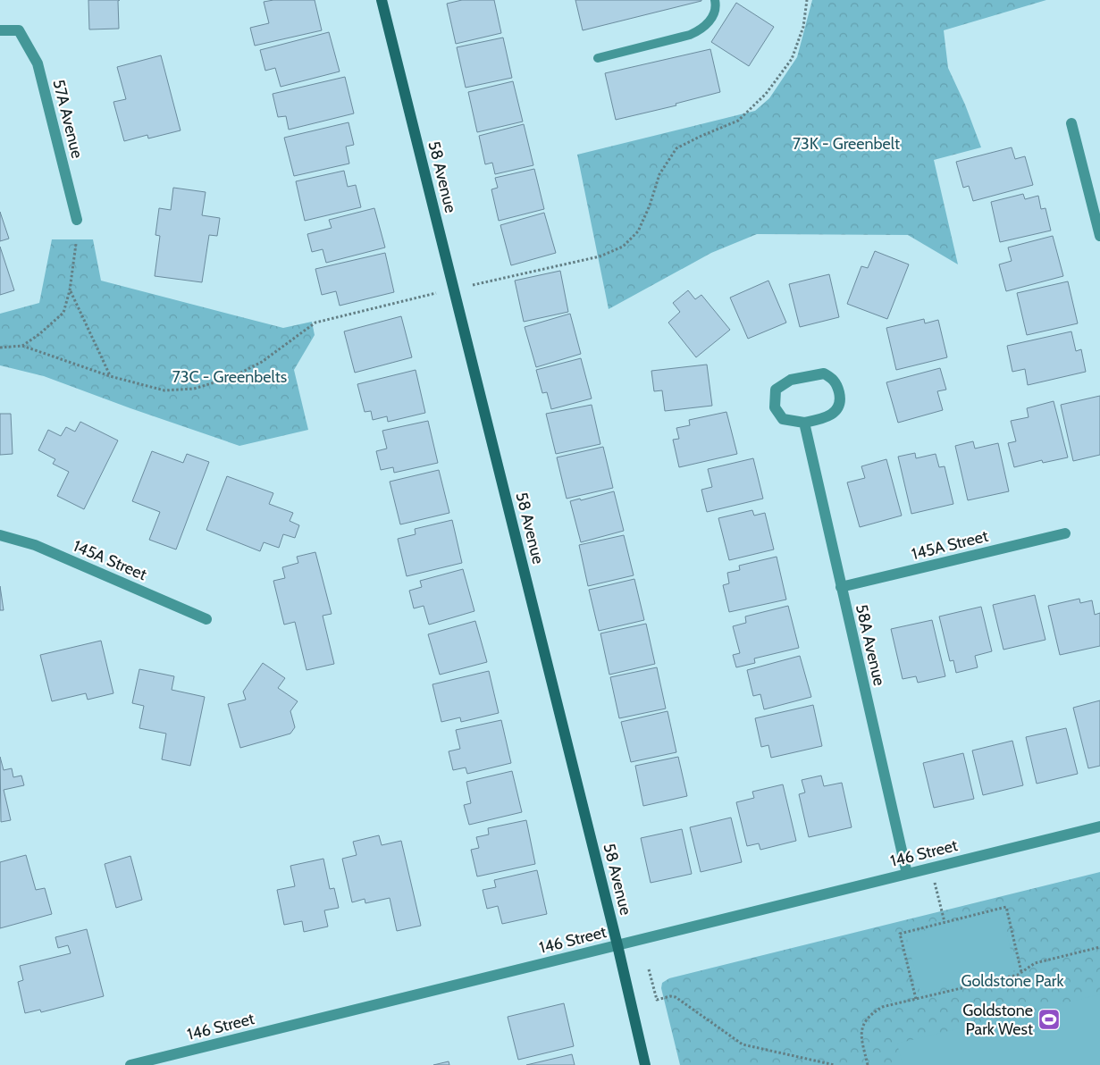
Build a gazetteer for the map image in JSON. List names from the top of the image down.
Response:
{
  "streets": {
    "street": [
      "57A Avenue",
      "58 Avenue",
      "145A Street",
      "58A Avenue",
      "146 Street"
    ]
  },
  "crossings": [
    ["58 Avenue", "146 Street"],
    ["145A Street", "58A Avenue"],
    ["58A Avenue", "146 Street"]
  ],
  "parks": ["73K - Greenbelt", "73C - Greenbelts", "Goldstone Park"],
  "places": {
    "sports": ["Goldstone Park West"]
  }
}
